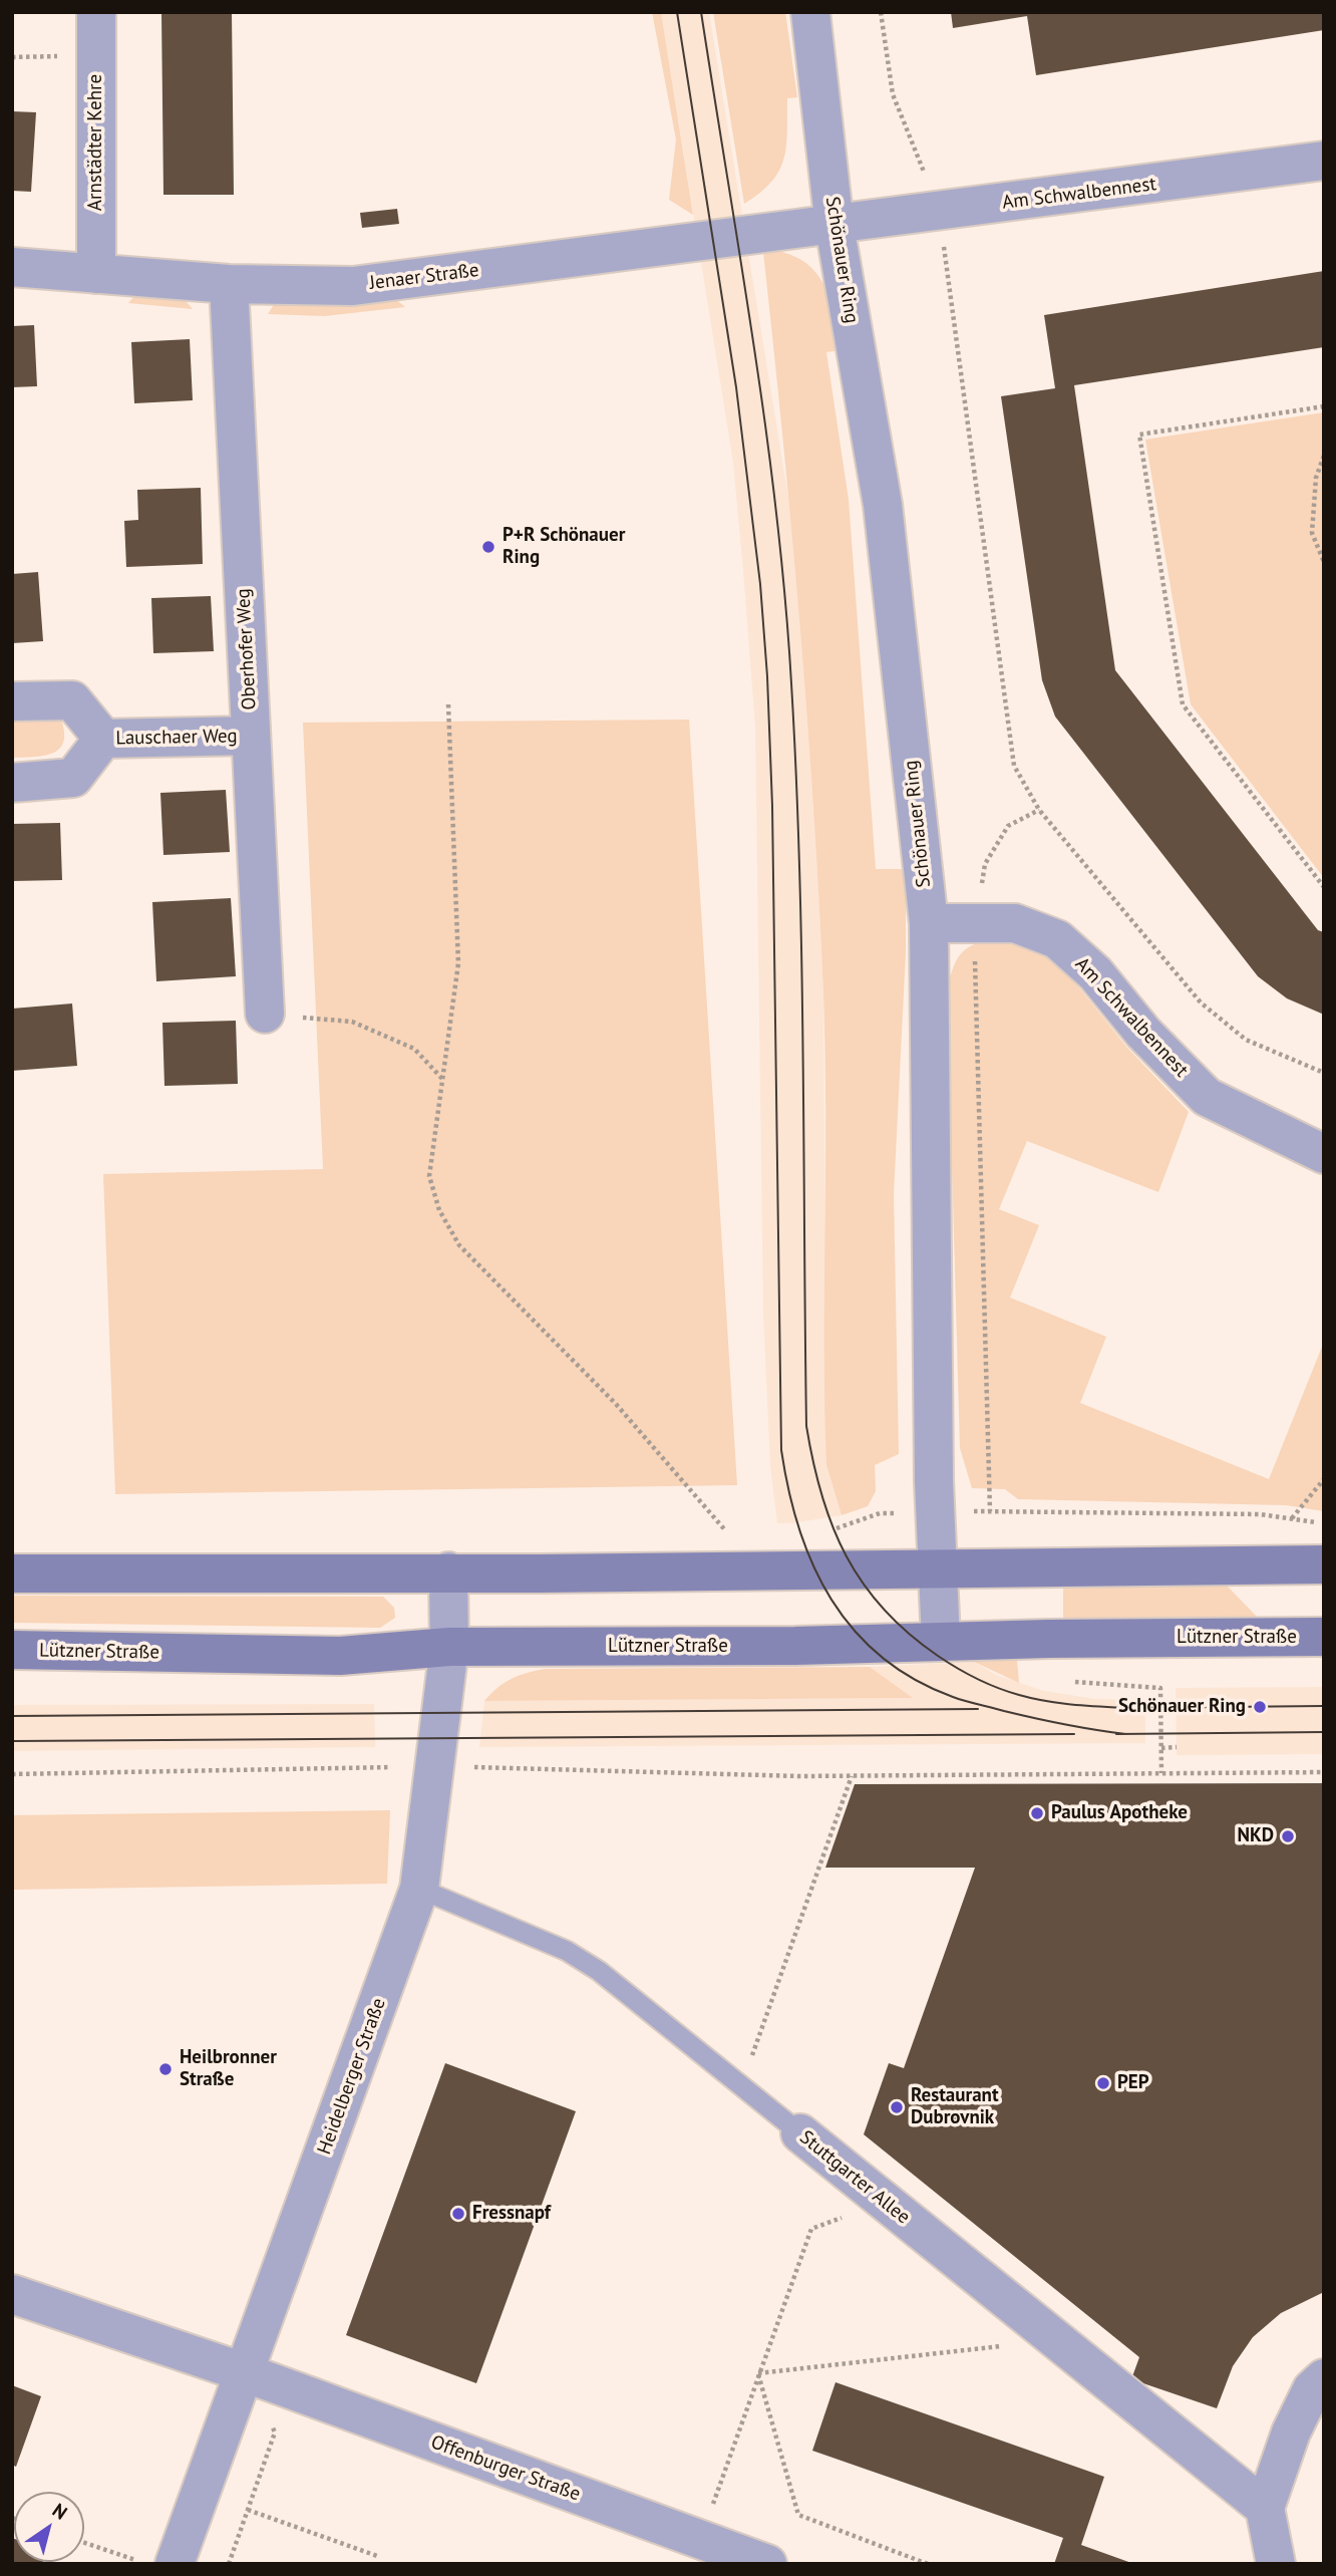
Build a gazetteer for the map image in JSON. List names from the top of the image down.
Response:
{
  "streets": {
    "main road": ["Lützner Straße"],
    "street": [
      "Arnstädter Kehre",
      "Am Schwalbennest",
      "Schönauer Ring",
      "Jenaer Straße",
      "Oberhofer Weg",
      "Lauschaer Weg",
      "Heidelberger Straße",
      "Stuttgarter Allee",
      "Offenburger Straße"
    ]
  },
  "crossings": [
    ["Arnstädter Kehre", "Jenaer Straße"],
    ["Am Schwalbennest", "Schönauer Ring"],
    ["Am Schwalbennest", "Jenaer Straße"],
    ["Schönauer Ring", "Jenaer Straße"],
    ["Schönauer Ring", "Lützner Straße"],
    ["Jenaer Straße", "Oberhofer Weg"],
    ["Oberhofer Weg", "Lauschaer Weg"],
    ["Lützner Straße", "Heidelberger Straße"],
    ["Heidelberger Straße", "Stuttgarter Allee"],
    ["Heidelberger Straße", "Offenburger Straße"]
  ],
  "places": [
    "P+R Schönauer Ring",
    "Schönauer Ring",
    "Paulus Apotheke",
    "NKD",
    "Heilbronner Straße",
    "PEP",
    "Restaurant Dubrovnik",
    "Fressnapf"
  ],
  "north": "top right"
}
